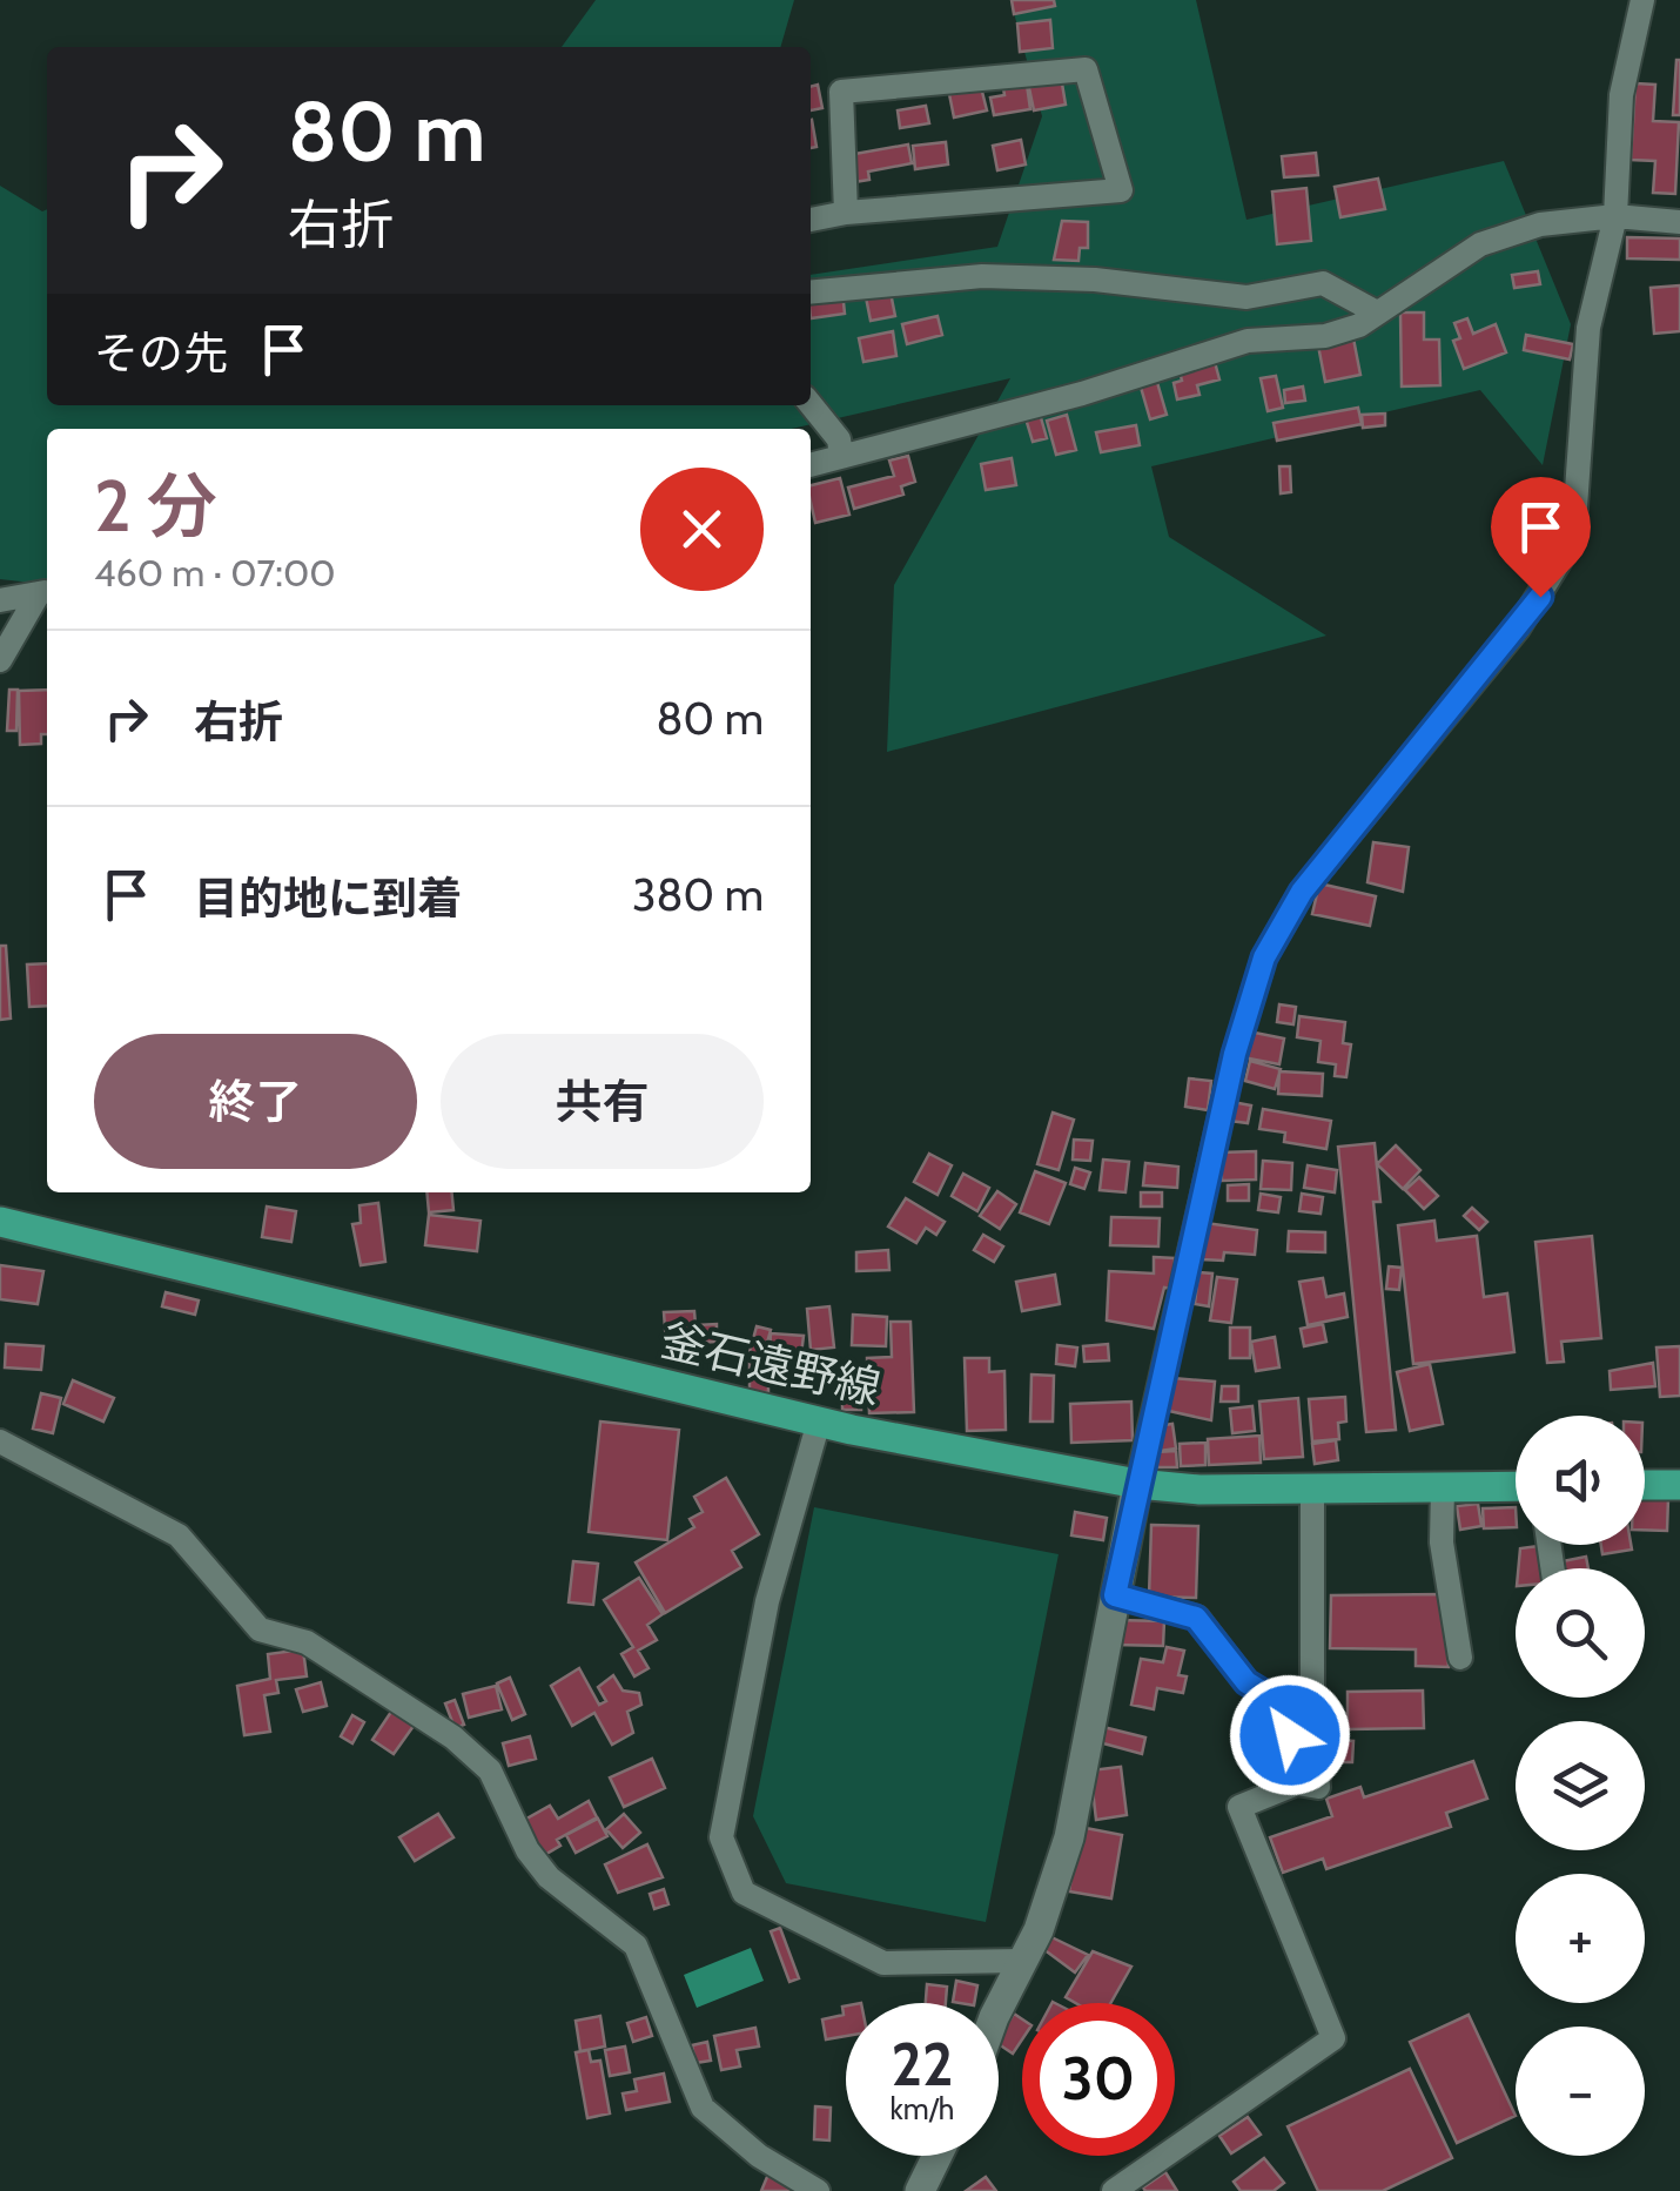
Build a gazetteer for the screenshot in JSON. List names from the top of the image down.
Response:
{
  "streets": {
    "main road": ["釜石遠野線"]
  },
  "page": {
    "turn": ["80 m", "右折"],
    "then": "その先",
    "heading": ["2 分", "460 m · 07:00"],
    "list": [
      {
        "name": "右折",
        "value": "80 m"
      },
      {
        "name": "目的地に到着",
        "value": "380 m"
      }
    ],
    "buttons": ["終了", "共有"],
    "map_buttons": ["+", "−"],
    "speed": "22 km/h",
    "limit": "30"
  }
}
